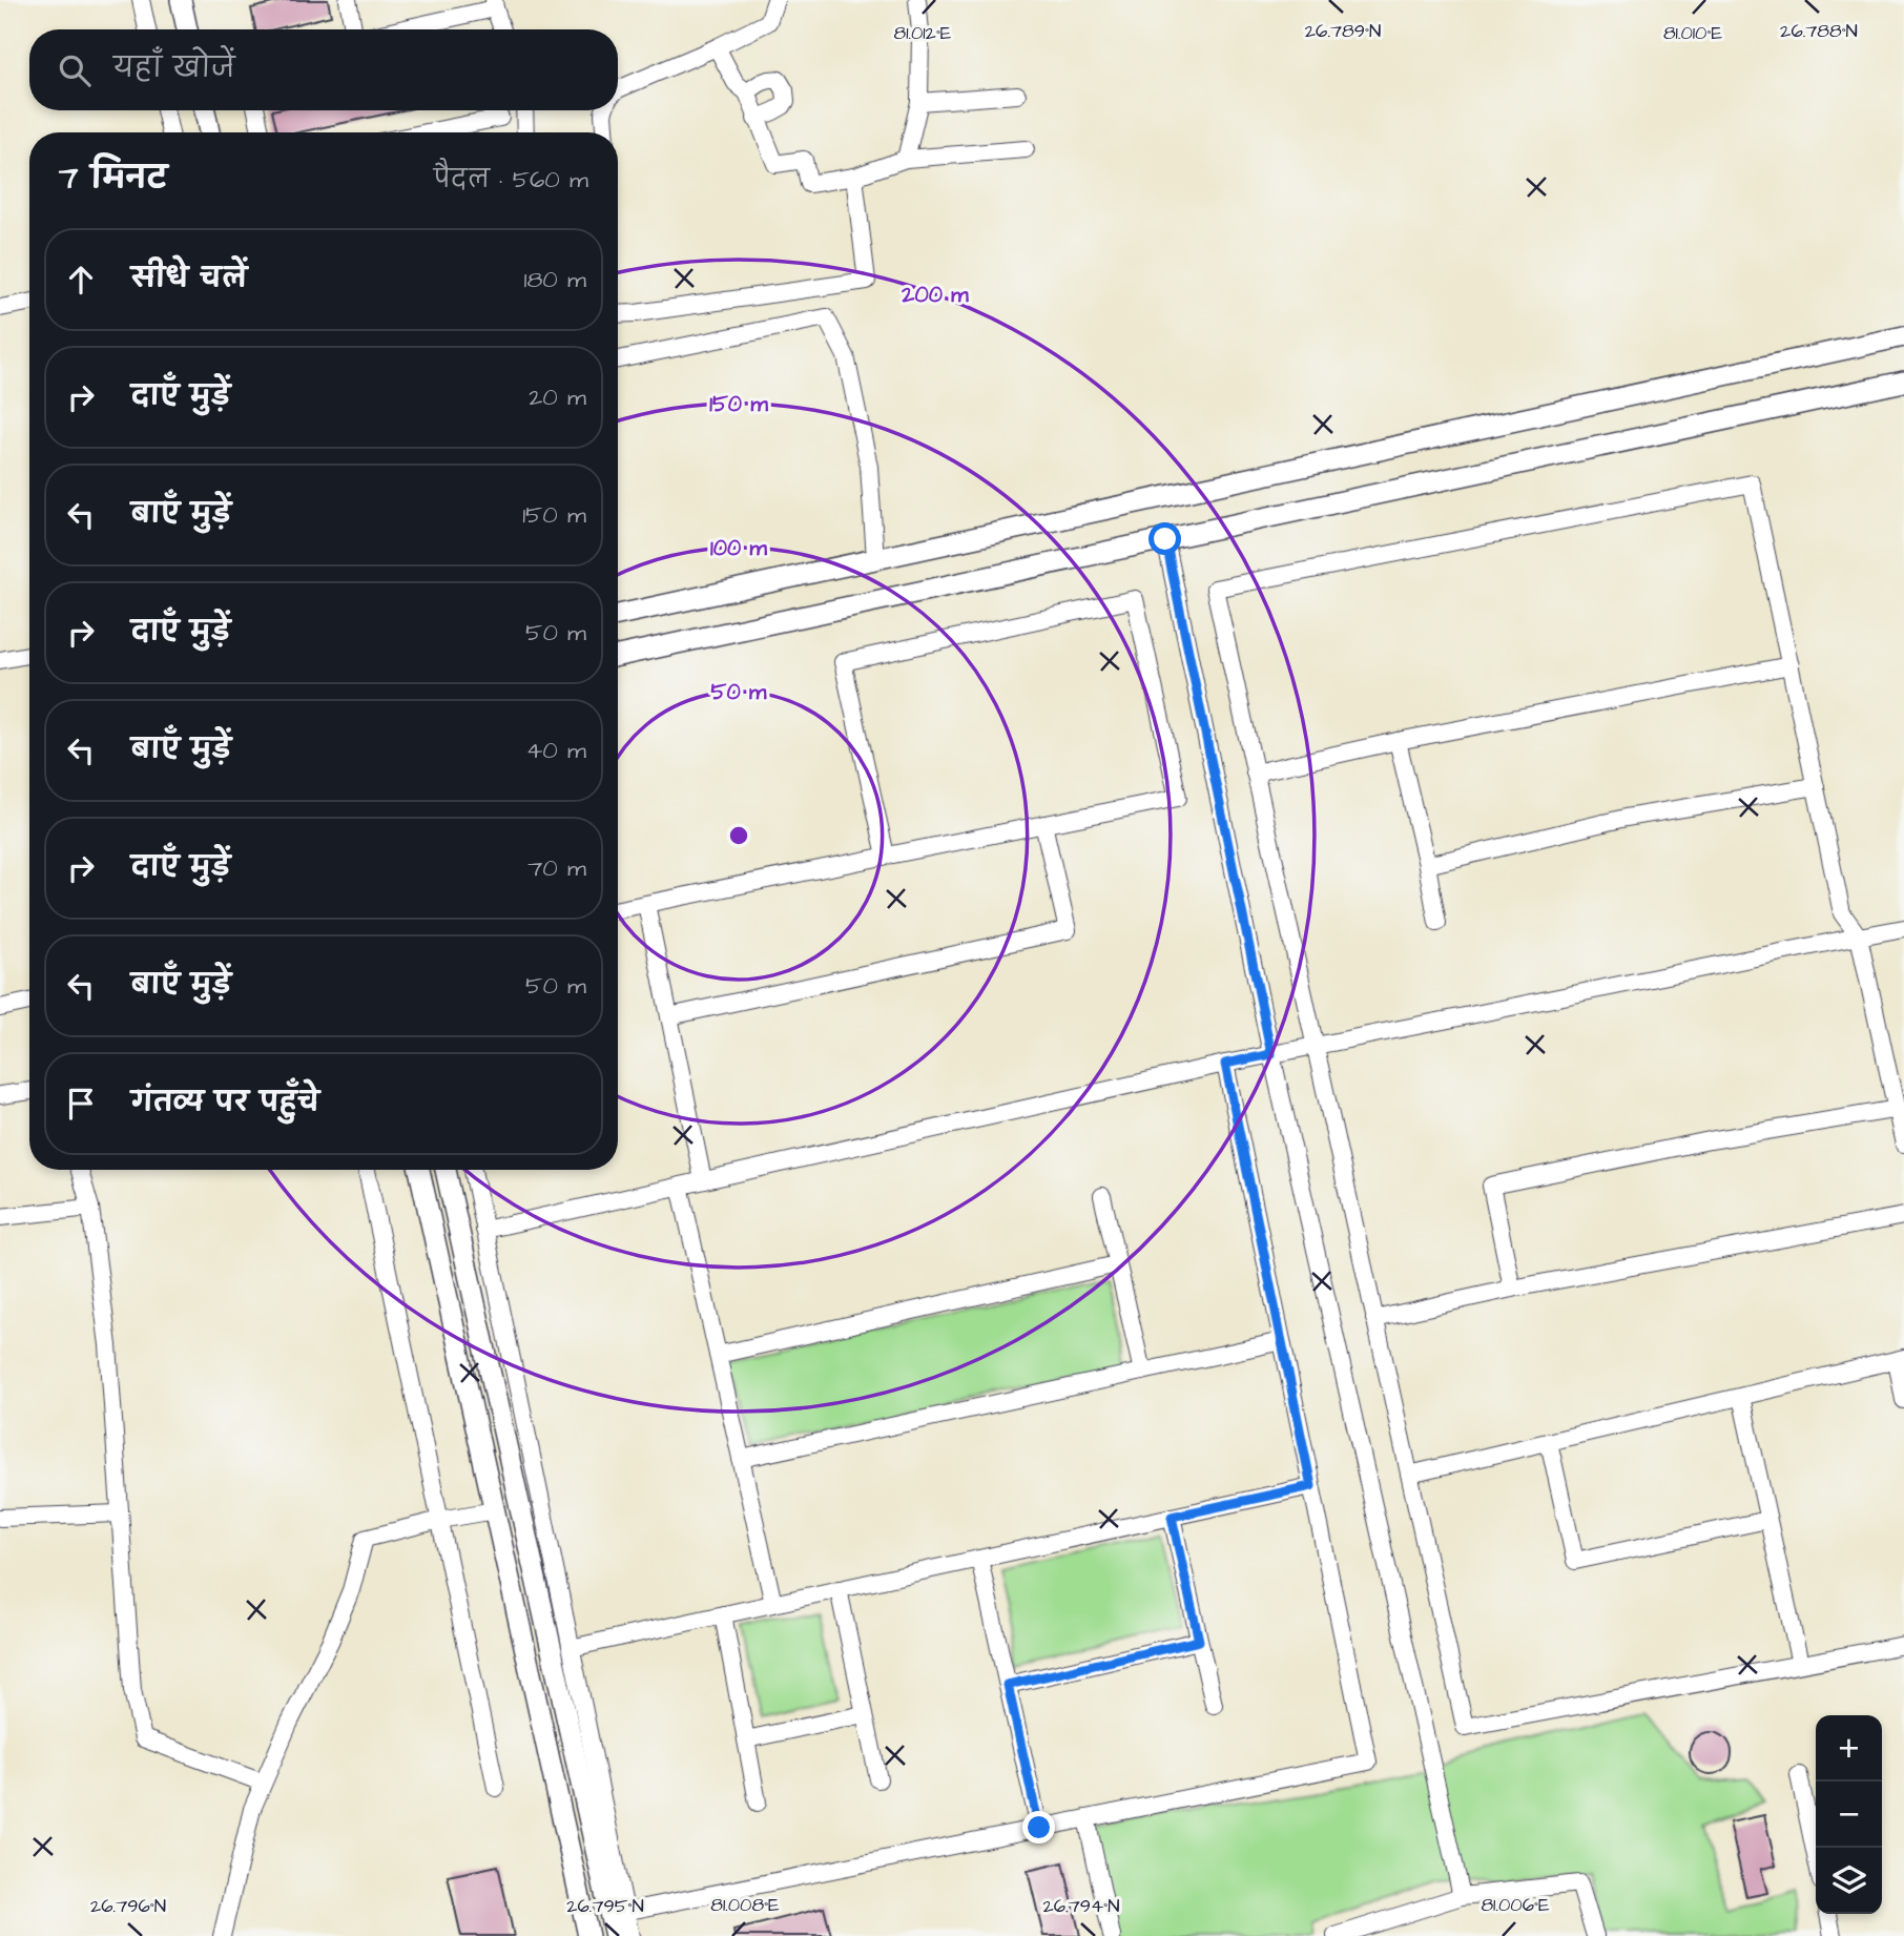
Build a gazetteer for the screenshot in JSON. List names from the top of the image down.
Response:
{
  "page": {
    "search": "यहाँ खोजें",
    "heading": ["7 मिनट", "पैदल · 560 m"],
    "list": [
      ["सीधे चलें", "180 m"],
      ["दाएँ मुड़ें", "20 m"],
      ["बाएँ मुड़ें", "150 m"],
      ["दाएँ मुड़ें", "50 m"],
      ["बाएँ मुड़ें", "40 m"],
      ["दाएँ मुड़ें", "70 m"],
      ["बाएँ मुड़ें", "50 m"],
      "गंतव्य पर पहुँचे"
    ],
    "map_buttons": ["+", "−"]
  },
  "coordinates": [
    "26.789°N",
    "26.788°N",
    "81.010°E",
    "81.012°E",
    "81.008°E",
    "81.006°E",
    "26.796°N",
    "26.795°N",
    "26.794°N"
  ],
  "rings": [
    "200 m",
    "150 m",
    "100 m",
    "50 m"
  ]
}
